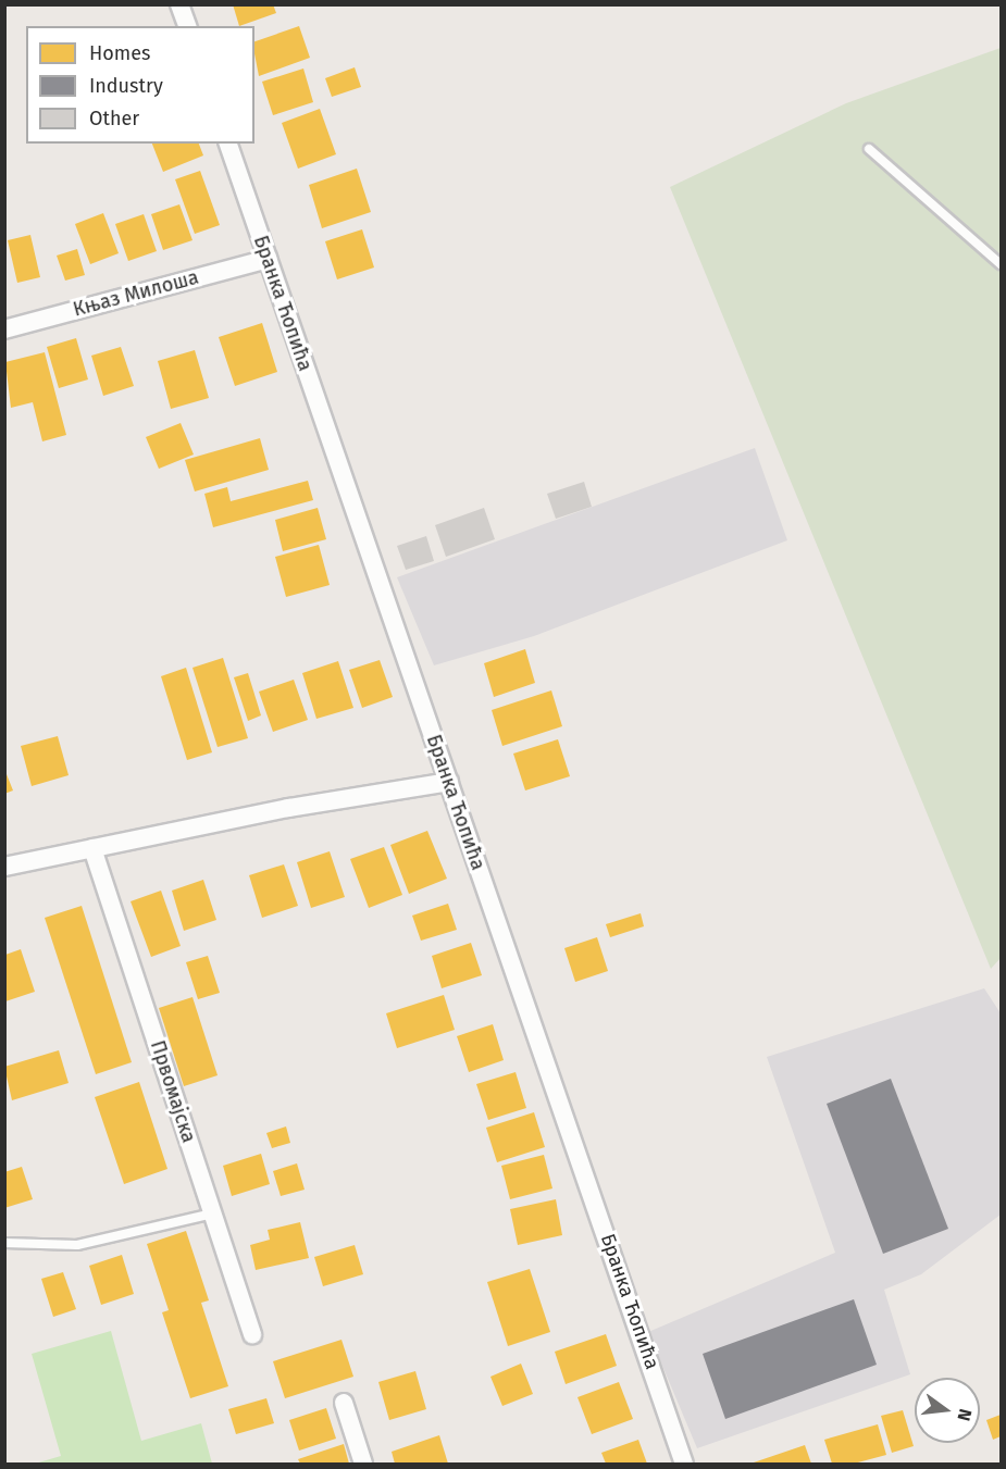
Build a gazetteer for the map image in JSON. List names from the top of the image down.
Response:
{
  "streets": {
    "street": ["Књаз Милоша", "Бранка Ћопића", "Првомајска"]
  },
  "crossings": [
    ["Књаз Милоша", "Бранка Ћопића"]
  ],
  "legend": ["Homes", "Industry", "Other"],
  "north": "right"
}
